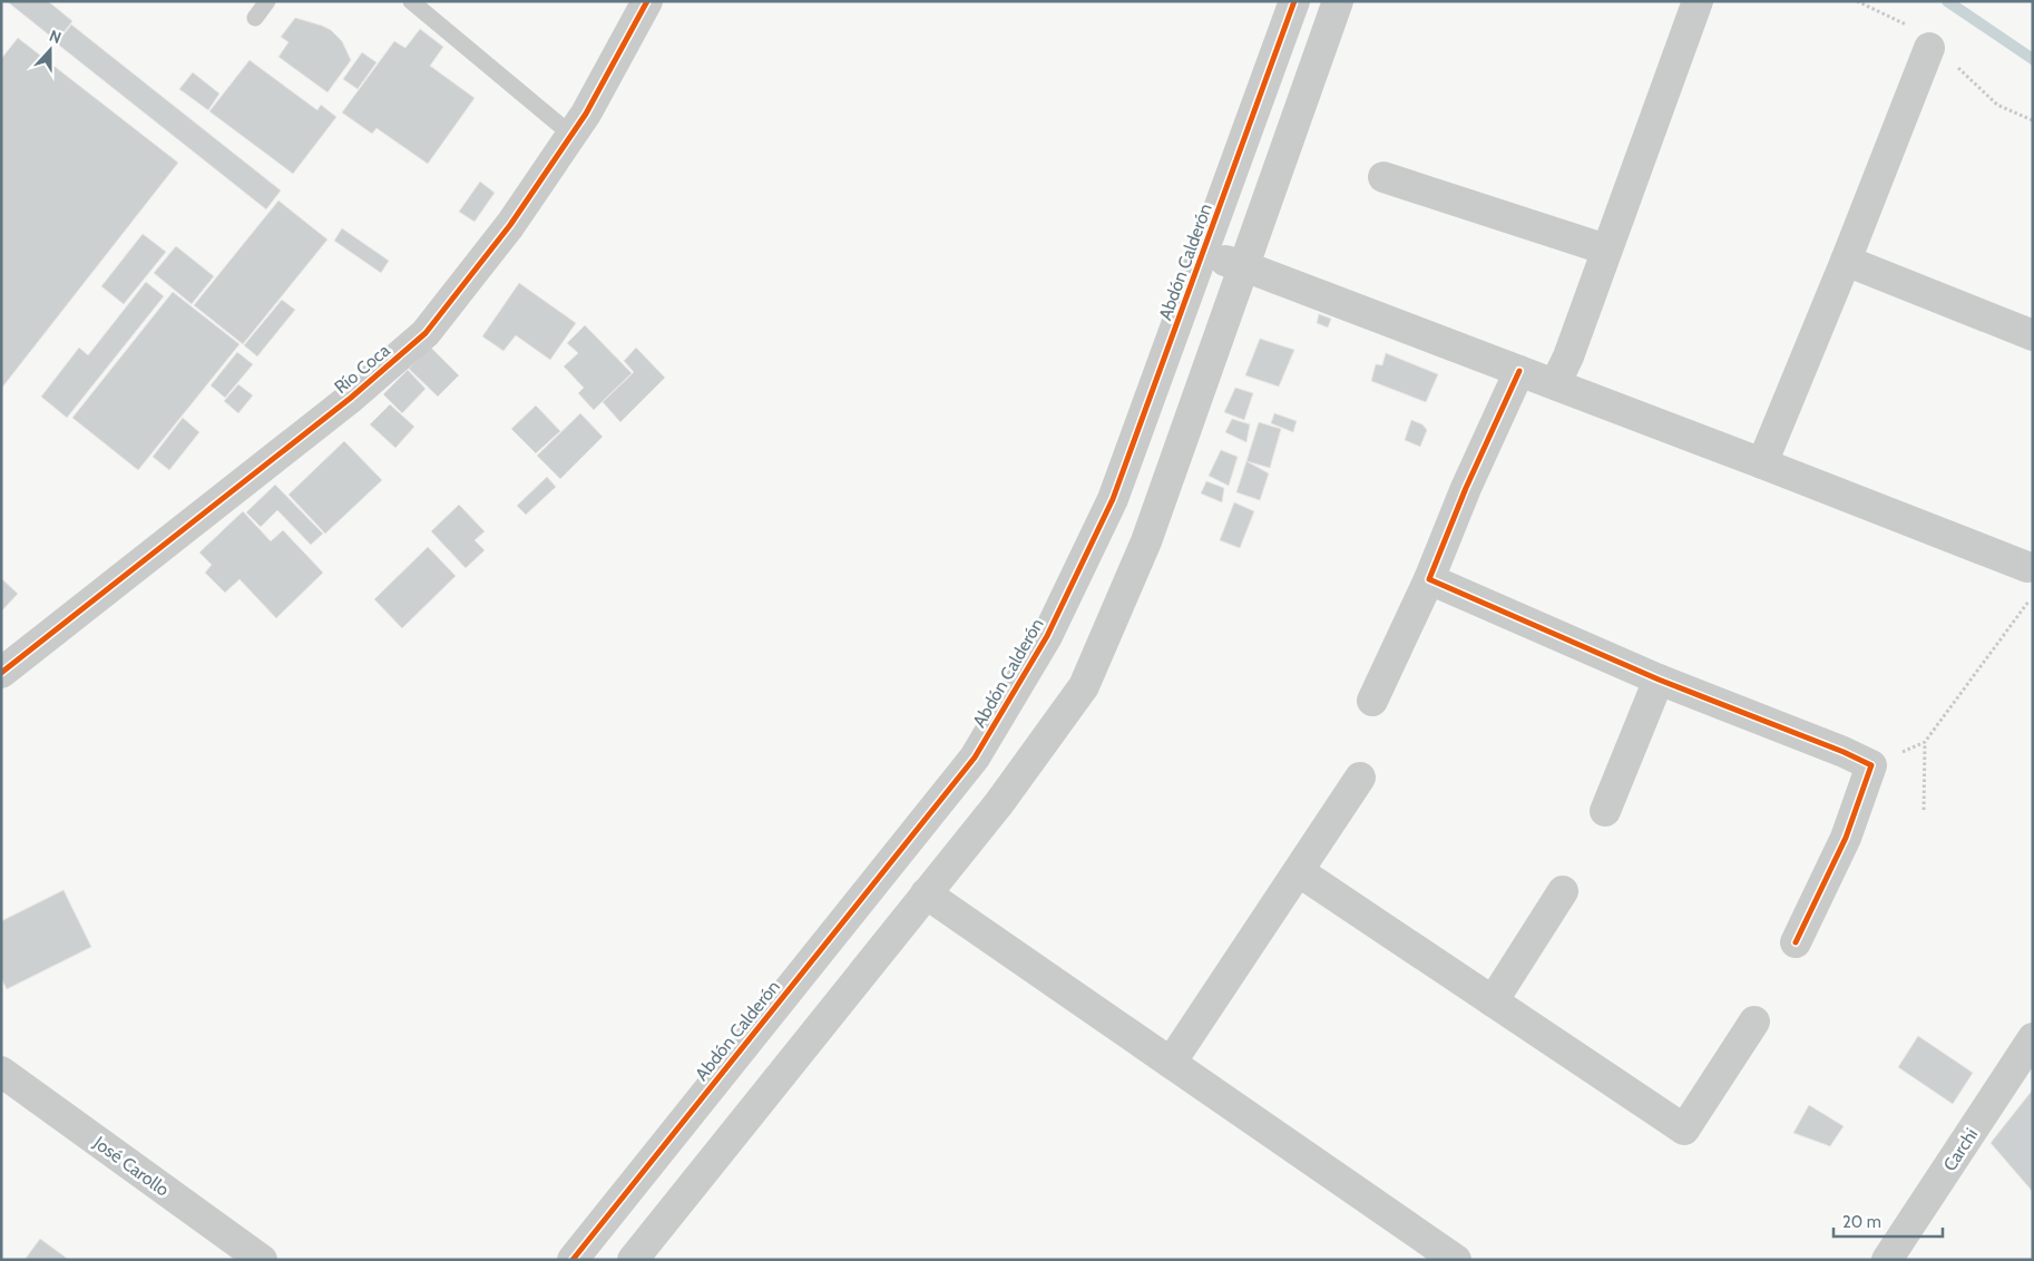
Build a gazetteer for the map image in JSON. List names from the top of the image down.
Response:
{
  "streets": {
    "street": [
      "Abdón Calderón",
      "Río Coca",
      "Carchi",
      "José Carollo"
    ]
  },
  "scale_bar": "20 m",
  "north": "top"
}
